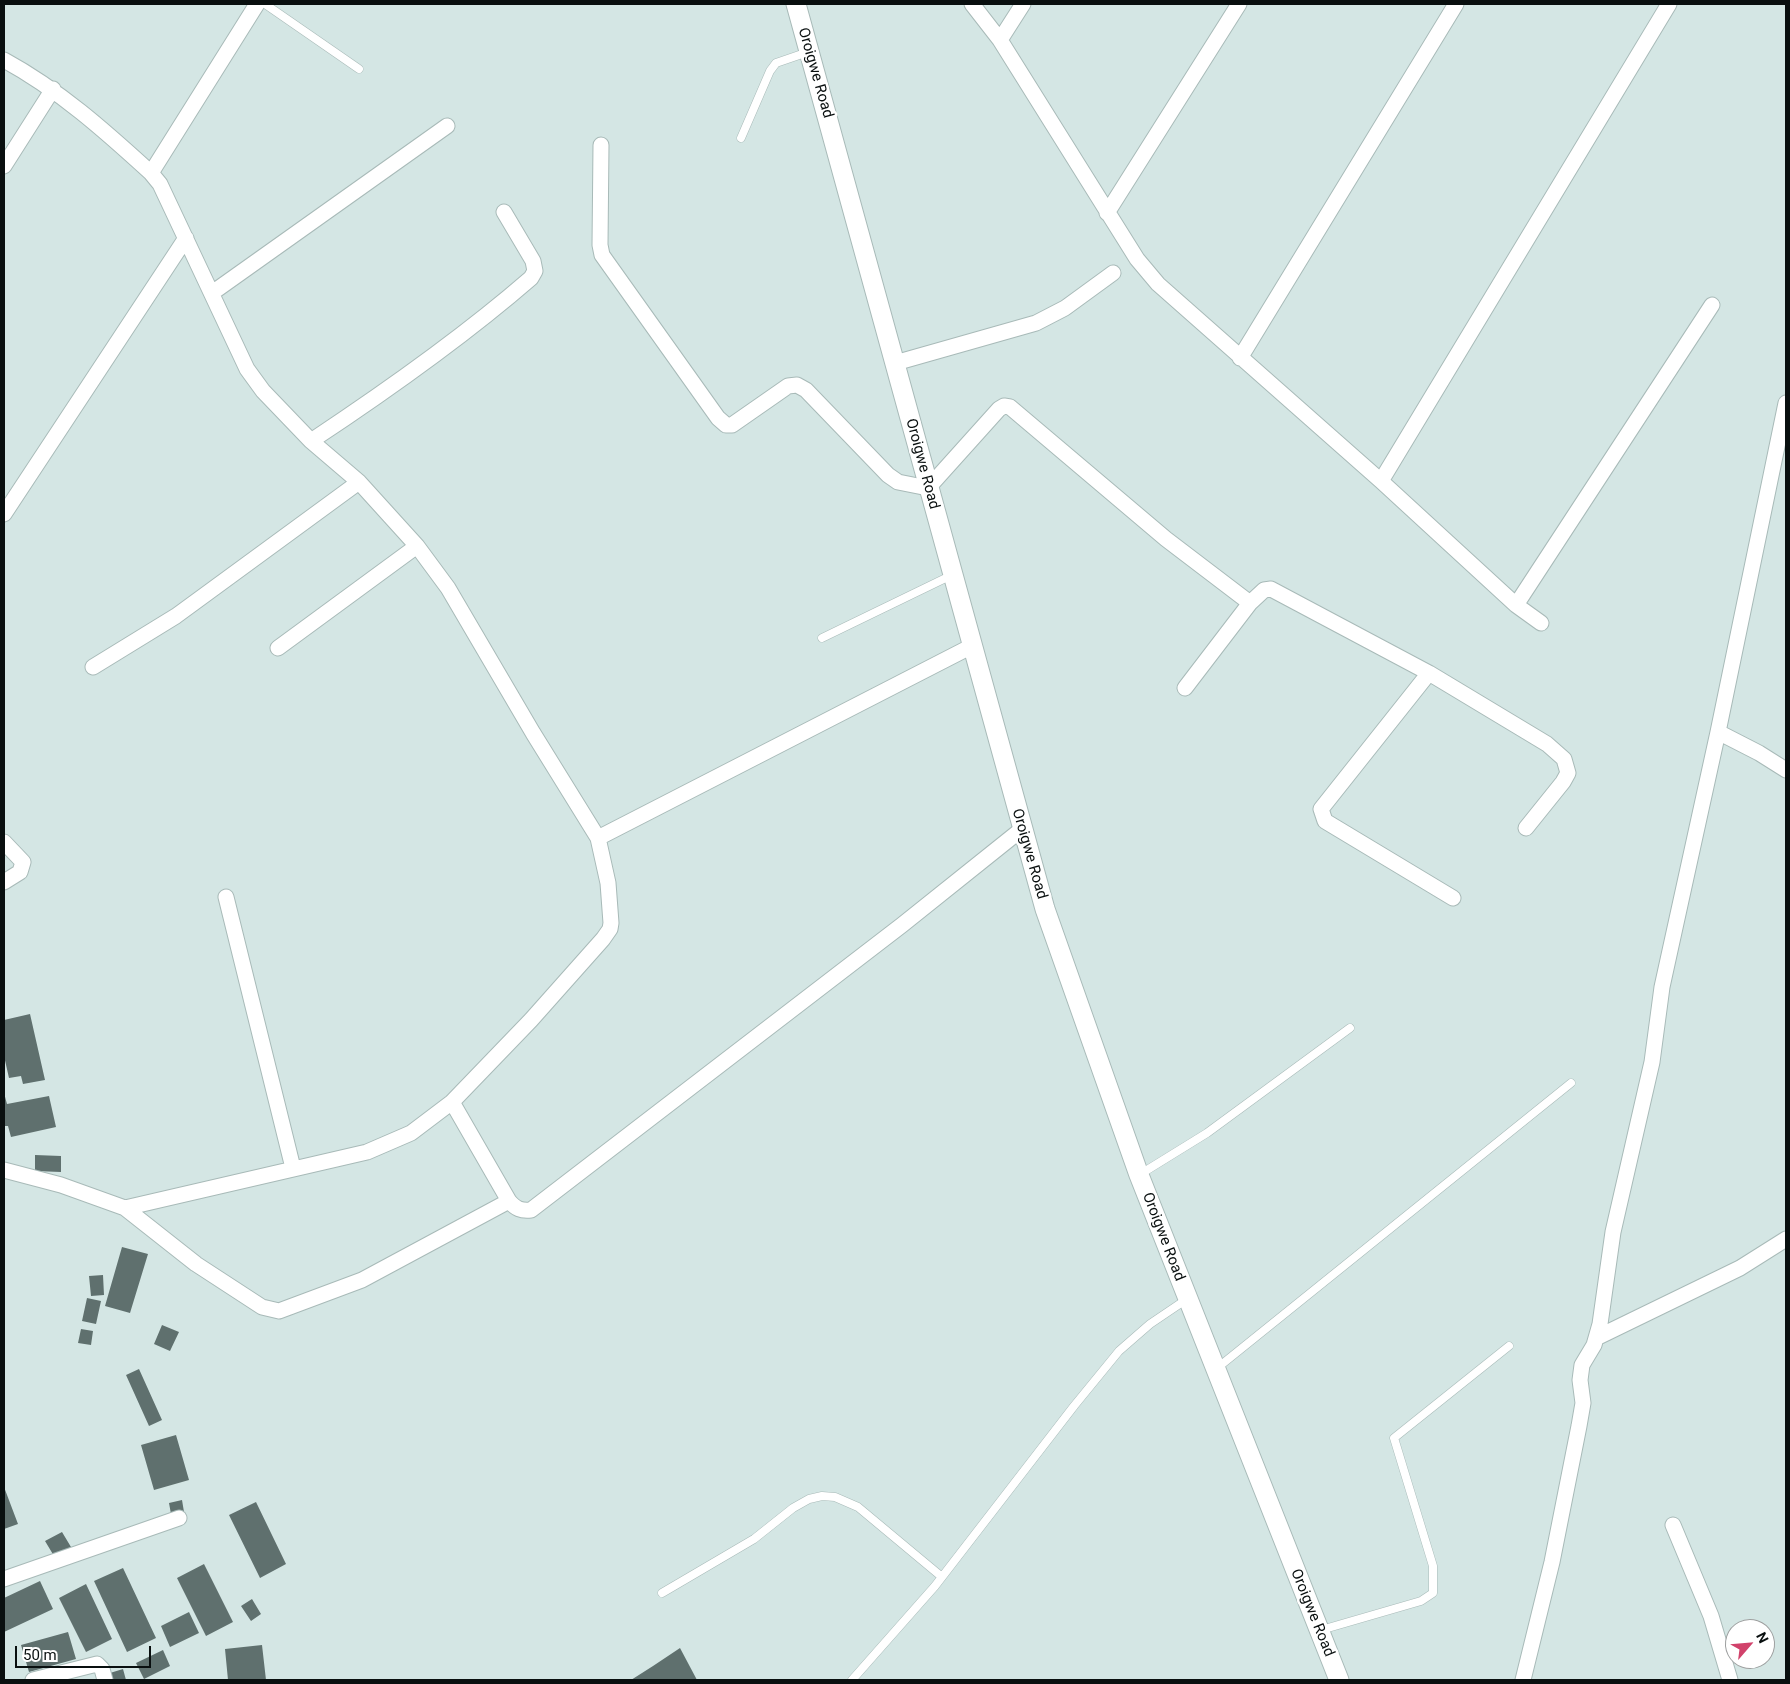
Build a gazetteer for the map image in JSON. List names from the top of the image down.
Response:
{
  "streets": {
    "street": ["Oroigwe Road"]
  },
  "scale_bar": "50 m",
  "north": "top right"
}
